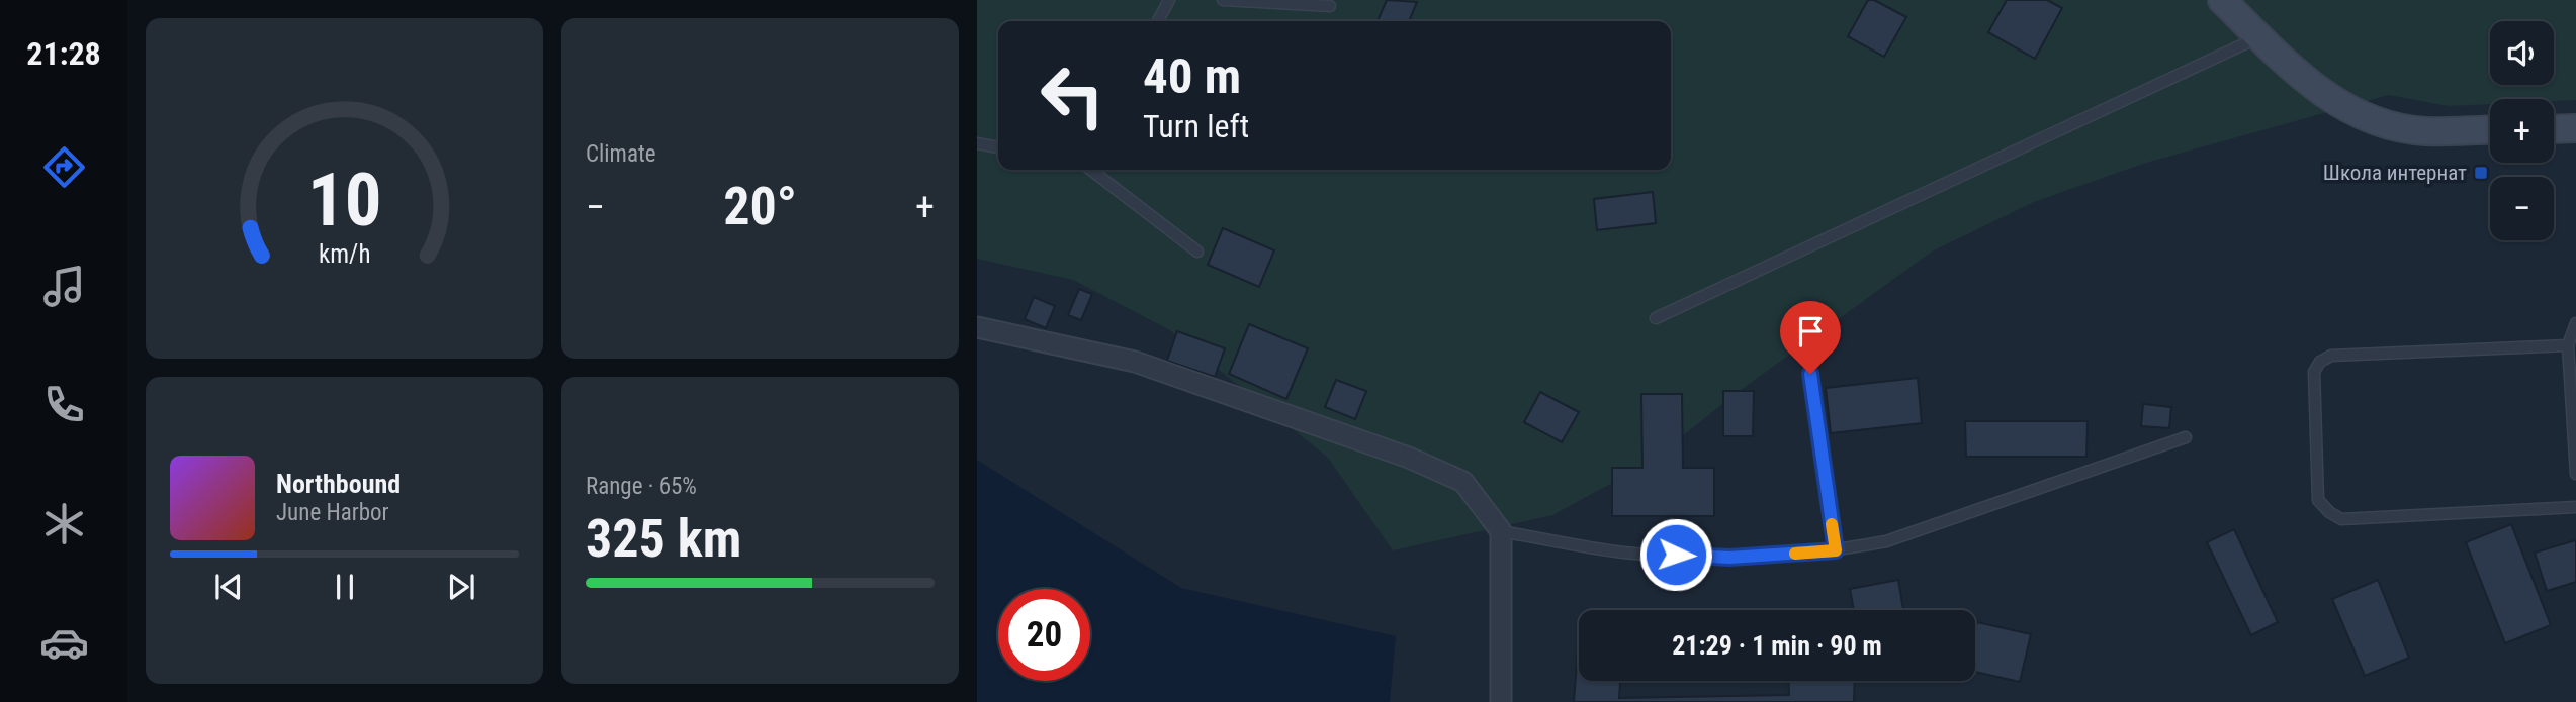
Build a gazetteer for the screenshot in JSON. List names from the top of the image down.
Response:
{
  "places": {
    "transit": ["Школа интернат"]
  },
  "page": {
    "tabs": "21:28",
    "tile": [
      "Climate",
      ["Range · 65%", "325 km"]
    ],
    "map_buttons": ["+", "−"],
    "turn": ["40 m", "Turn left"],
    "heat": ["−", "20°", "+"],
    "song": ["Northbound", "June Harbor"],
    "limit": "20",
    "trip": "21:29 · 1 min · 90 m",
    "gauge": ["10", "km/h"]
  }
}
